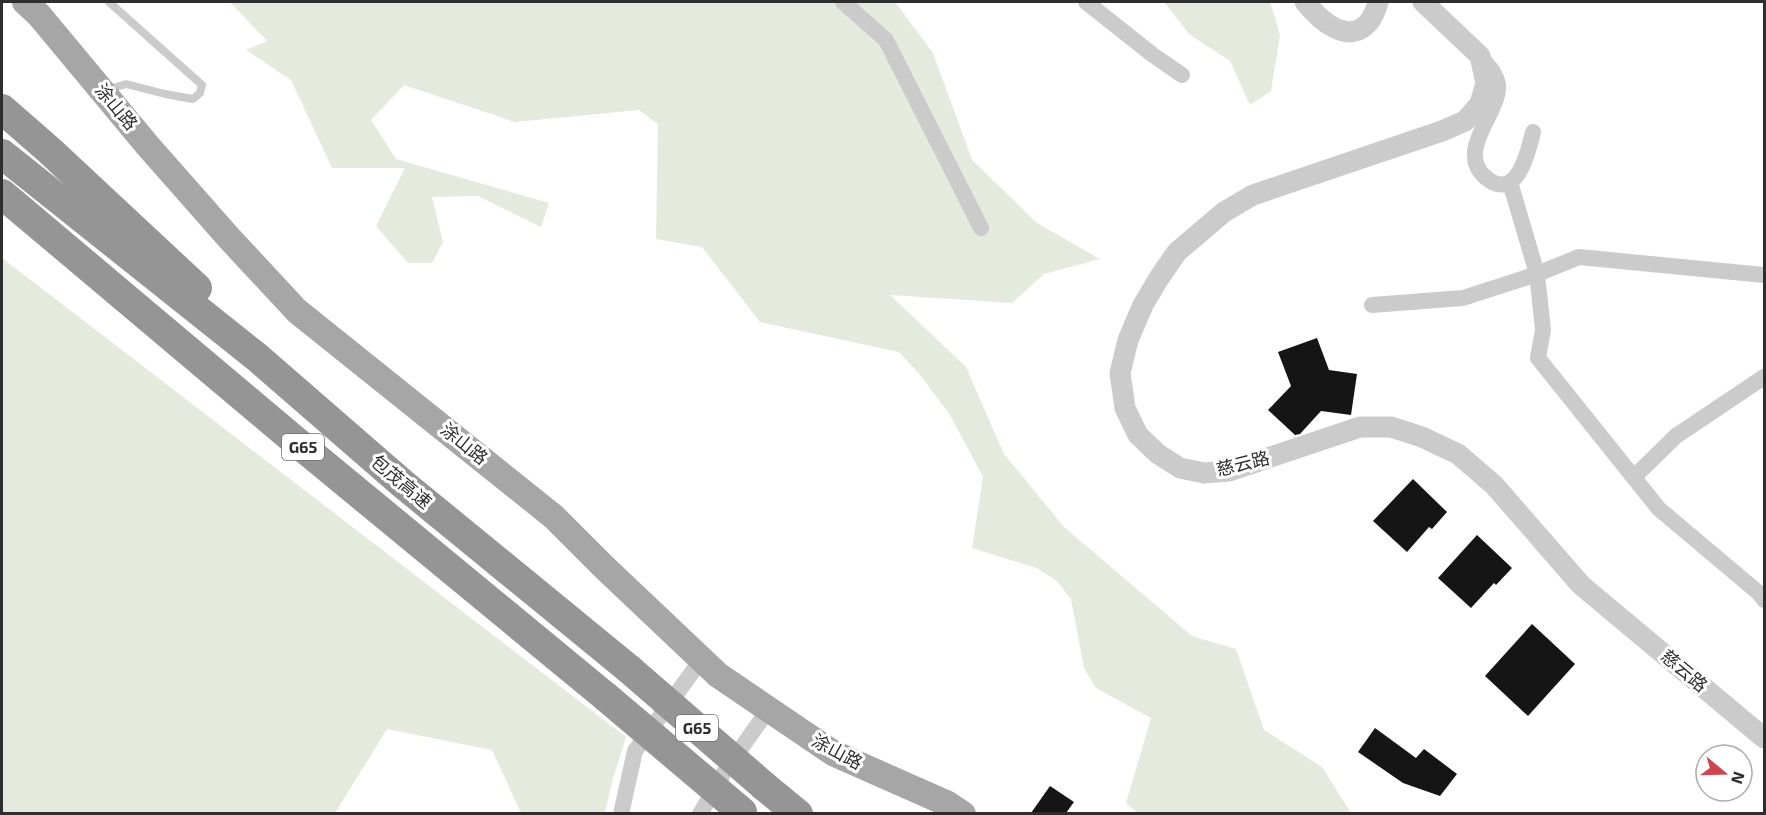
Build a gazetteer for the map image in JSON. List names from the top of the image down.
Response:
{
  "streets": {
    "highway": ["G65", "包茂高速"],
    "main road": ["涂山路"],
    "street": ["慈云路"]
  },
  "north": "right"
}
